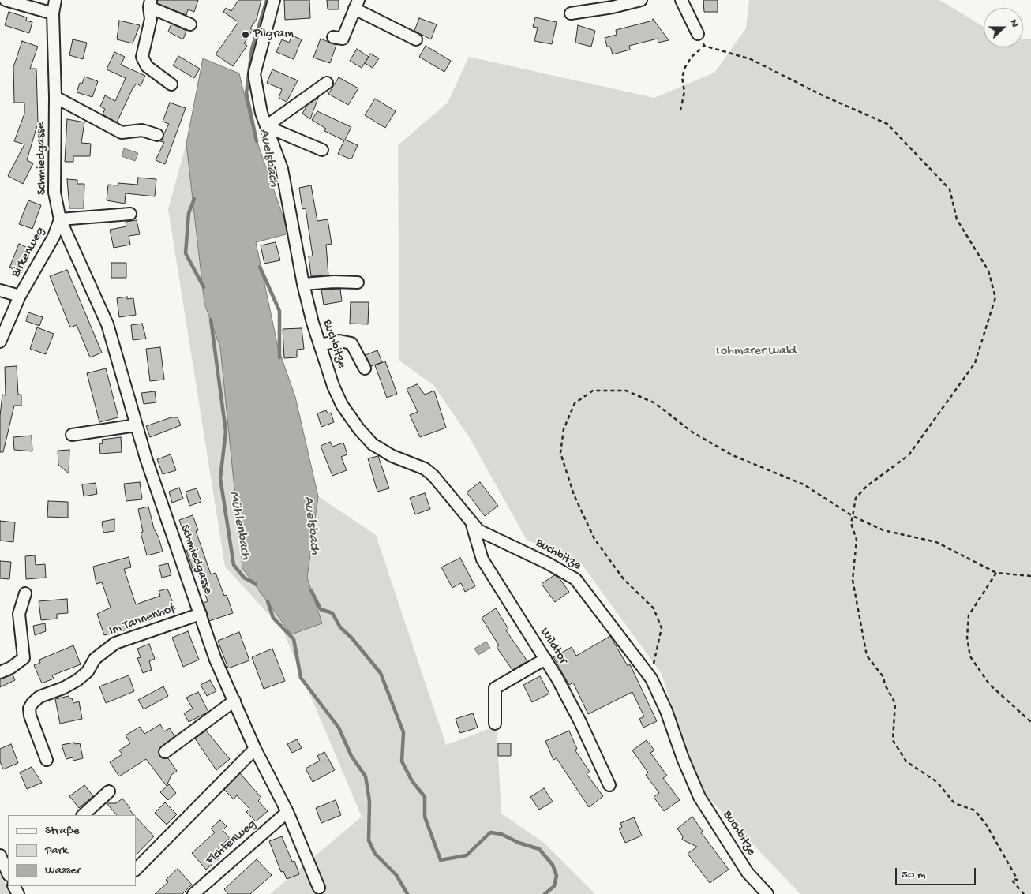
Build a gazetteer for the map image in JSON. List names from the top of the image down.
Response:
{
  "streets": {
    "street": [
      "Schmiedgasse",
      "Birkenweg",
      "Buchbitze",
      "Im Tannenhof",
      "Wildtor",
      "Fichtenweg"
    ]
  },
  "crossings": [
    ["Schmiedgasse", "Birkenweg"],
    ["Schmiedgasse", "Im Tannenhof"],
    ["Schmiedgasse", "Fichtenweg"],
    ["Buchbitze", "Wildtor"]
  ],
  "water": ["Auelsbach", "Mühlenbach"],
  "parks": ["Lohmarer Wald"],
  "places": ["Pilgram"],
  "legend": ["Straße", "Park", "Wasser"],
  "scale_bar": "50 m",
  "north": "right"
}
